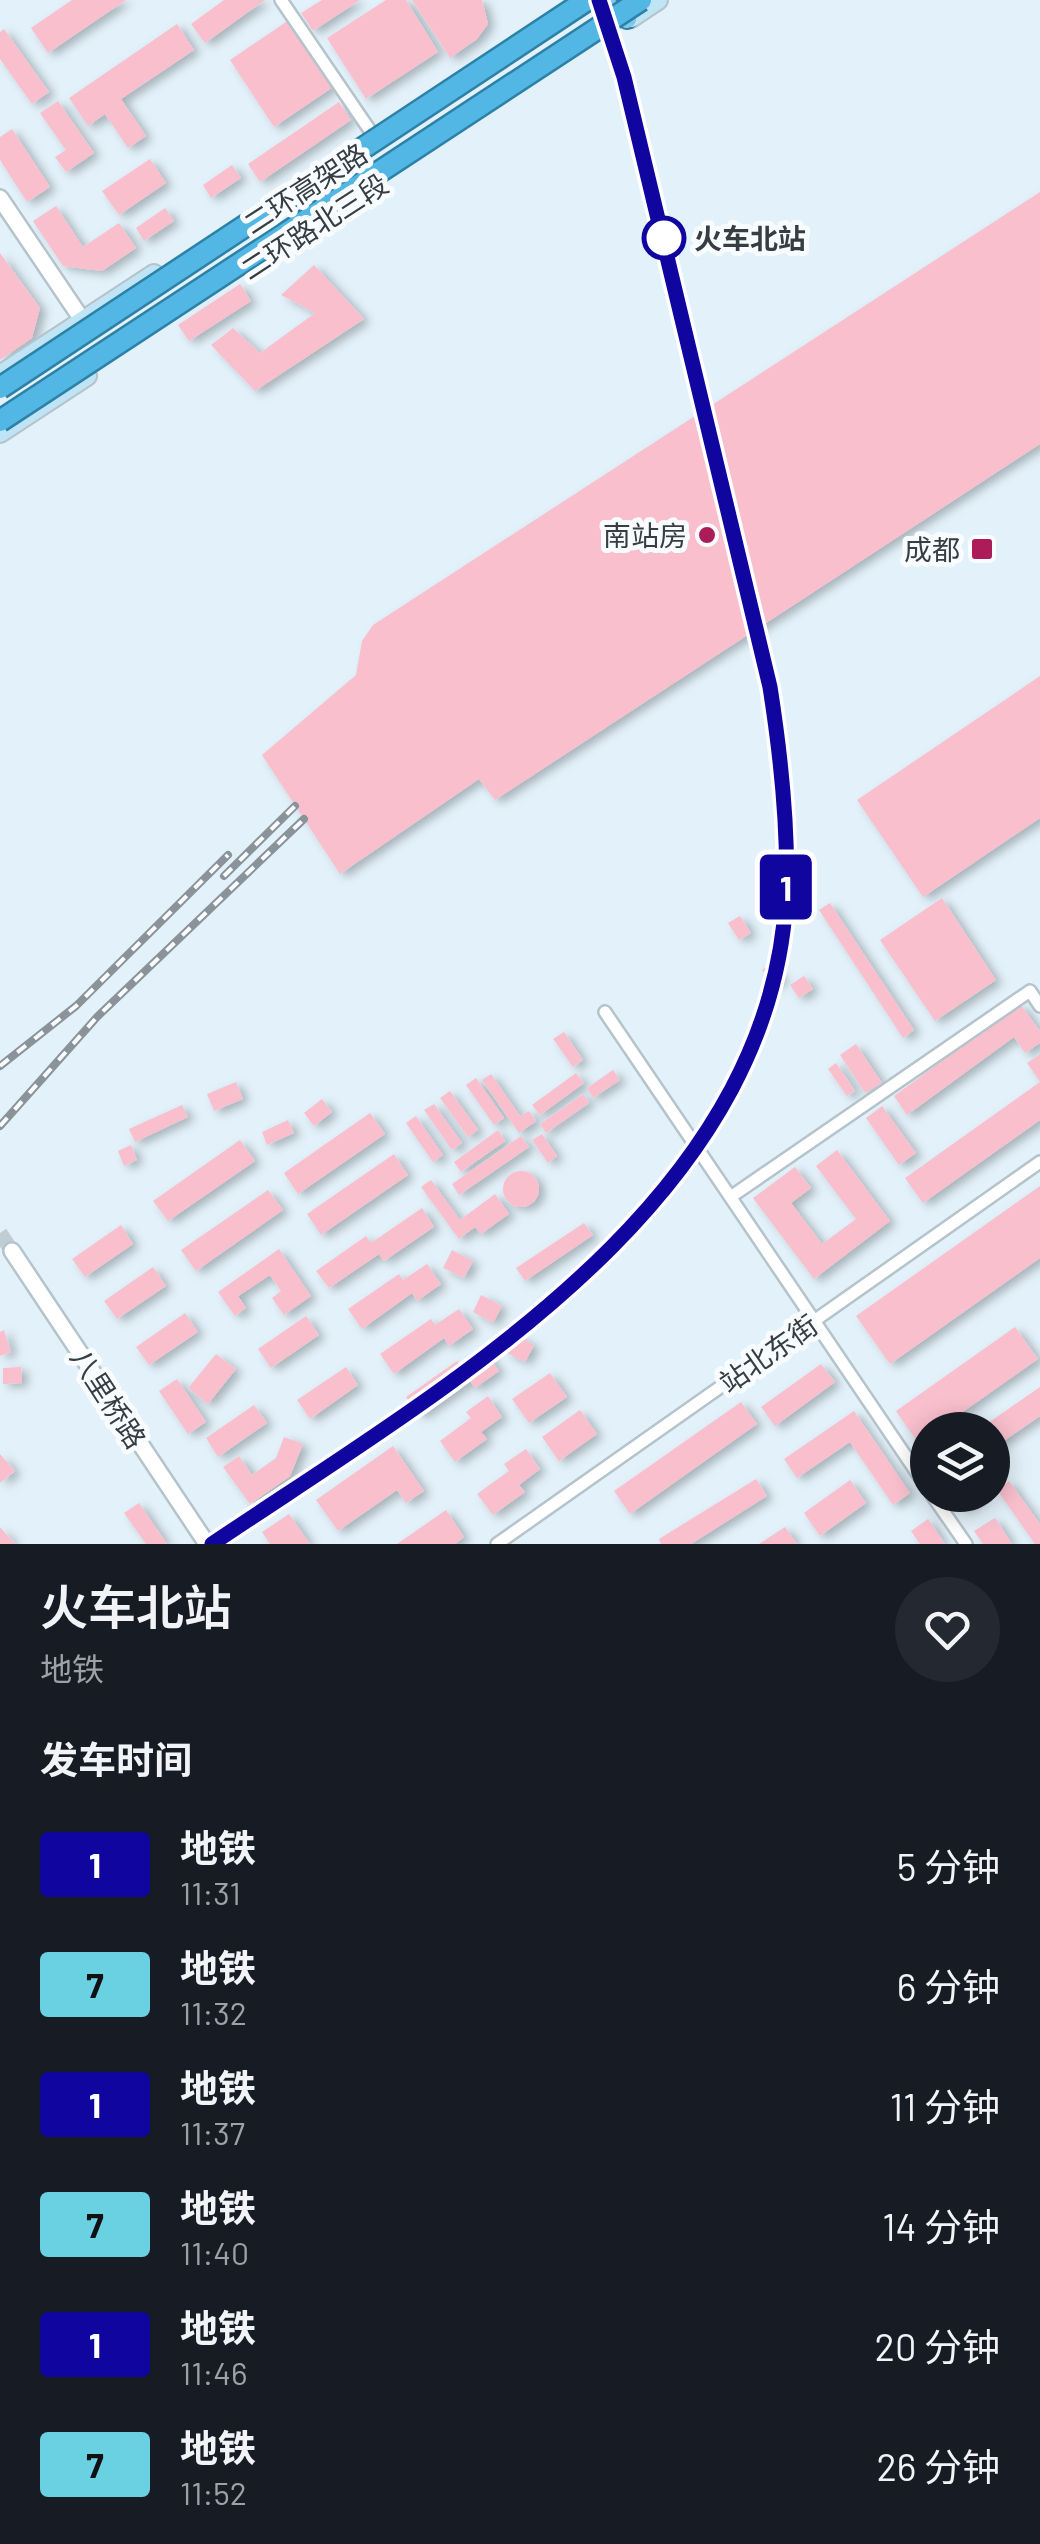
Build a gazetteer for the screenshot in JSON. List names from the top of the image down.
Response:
{
  "streets": {
    "highway": ["二环高架路"],
    "main road": ["二环路北三段"],
    "street": ["站北东街", "八里桥路"]
  },
  "places": {
    "other": ["火车北站", "南站房"],
    "transit": ["成都"]
  },
  "lines": ["metro line 1"],
  "page": {
    "on_map": "1",
    "heading": [
      ["火车北站", "地铁"],
      "发车时间"
    ],
    "list": [
      {
        "mark": "1",
        "name": "地铁",
        "note": "11:31",
        "value": "5 分钟"
      },
      {
        "mark": "7",
        "name": "地铁",
        "note": "11:32",
        "value": "6 分钟"
      },
      {
        "mark": "1",
        "name": "地铁",
        "note": "11:37",
        "value": "11 分钟"
      },
      {
        "mark": "7",
        "name": "地铁",
        "note": "11:40",
        "value": "14 分钟"
      },
      {
        "mark": "1",
        "name": "地铁",
        "note": "11:46",
        "value": "20 分钟"
      },
      {
        "mark": "7",
        "name": "地铁",
        "note": "11:52",
        "value": "26 分钟"
      }
    ]
  }
}
